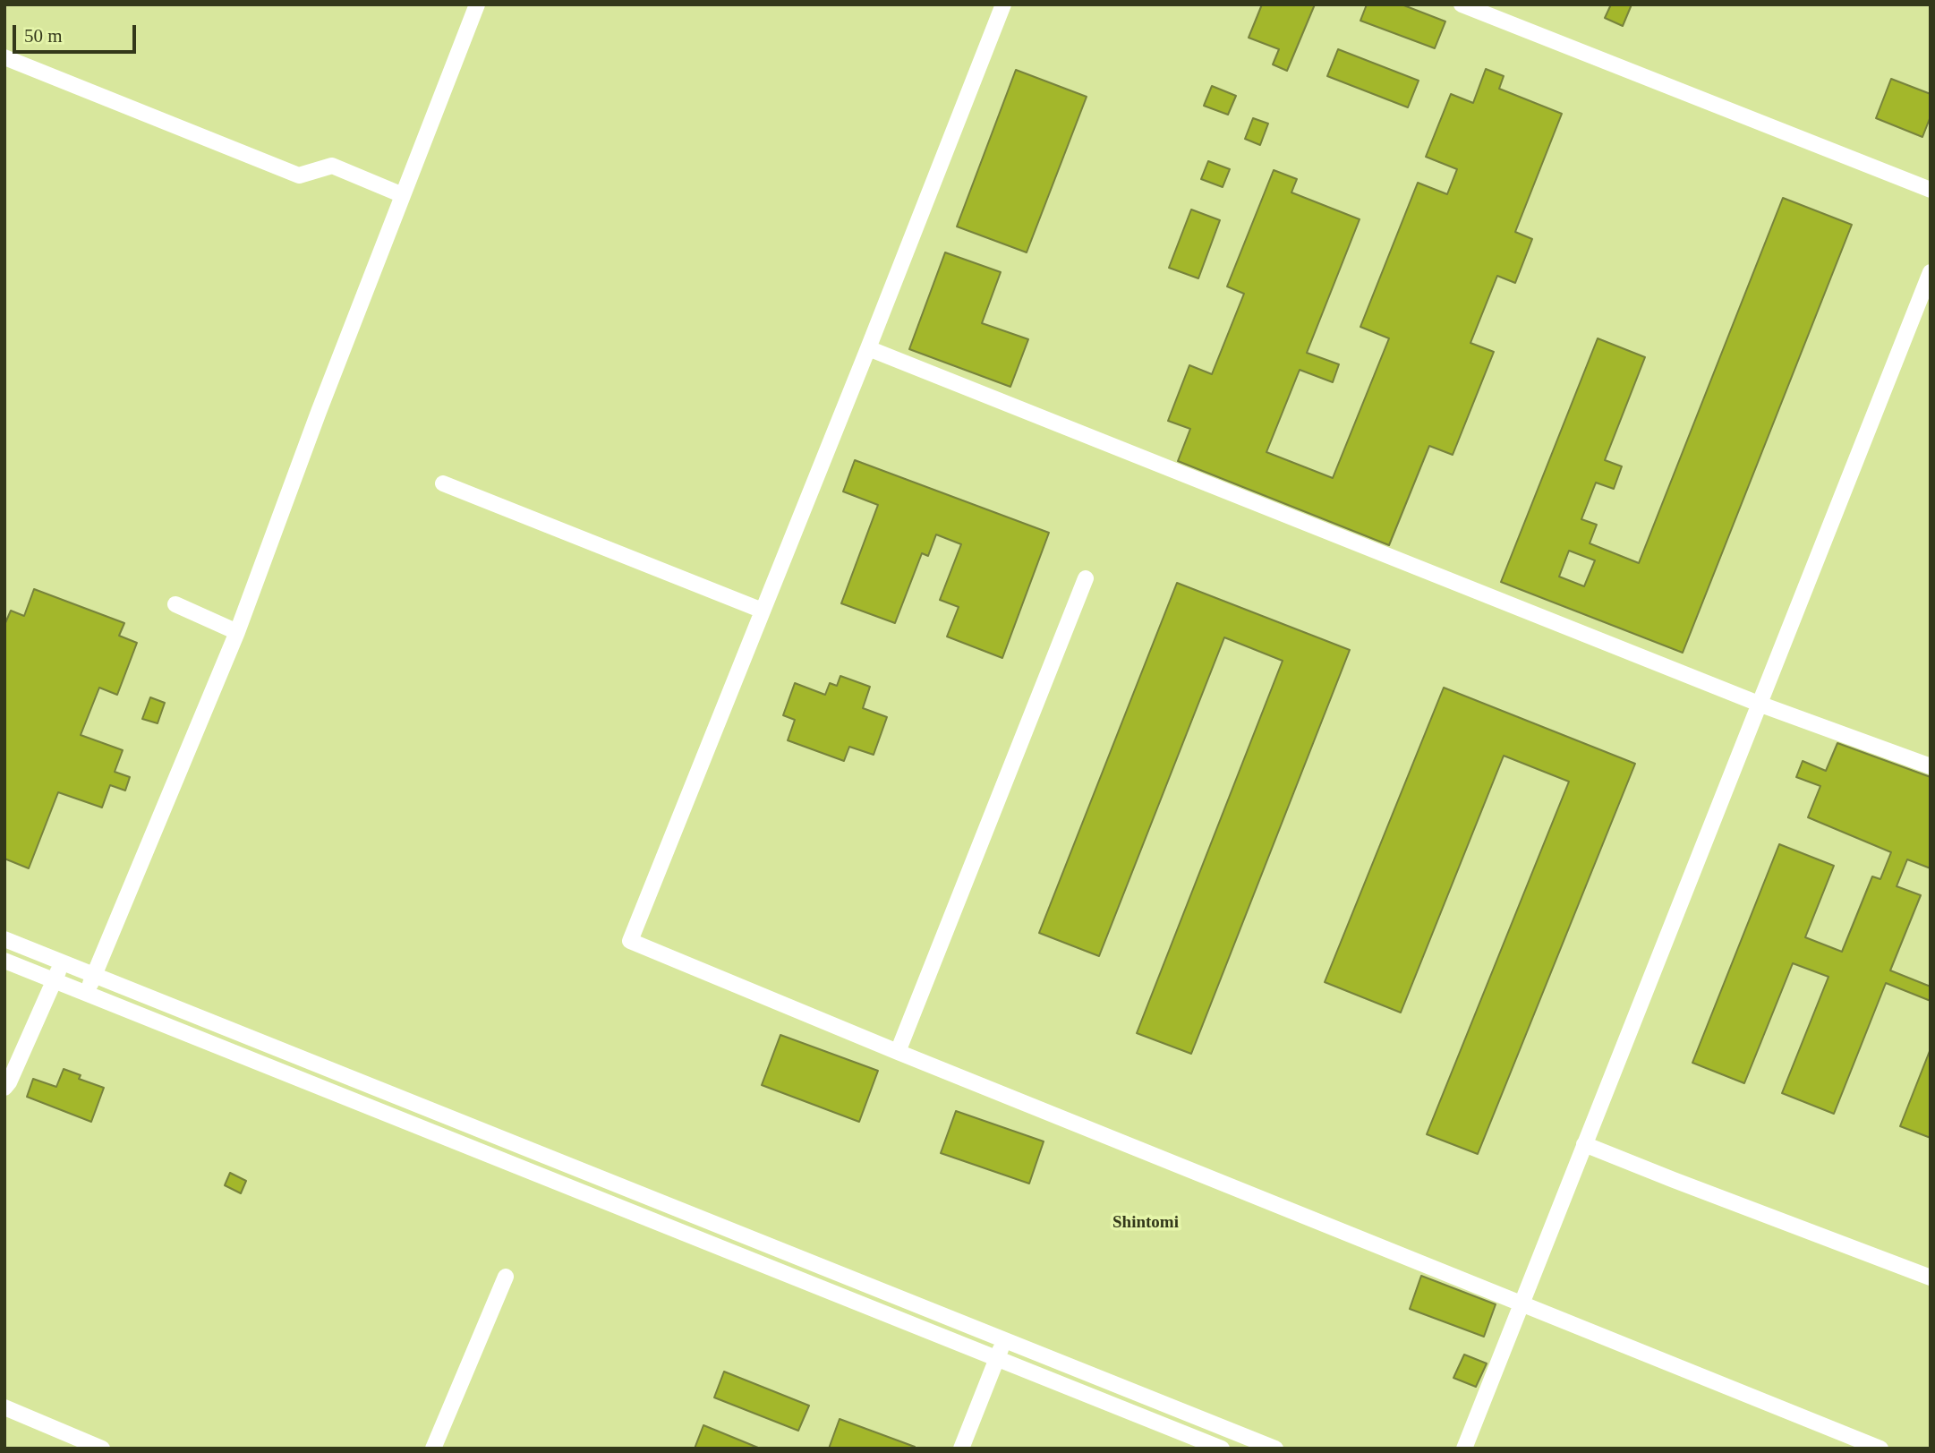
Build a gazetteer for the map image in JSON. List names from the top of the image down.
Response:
{
  "districts": ["Shintomi"],
  "scale_bar": "50 m"
}
